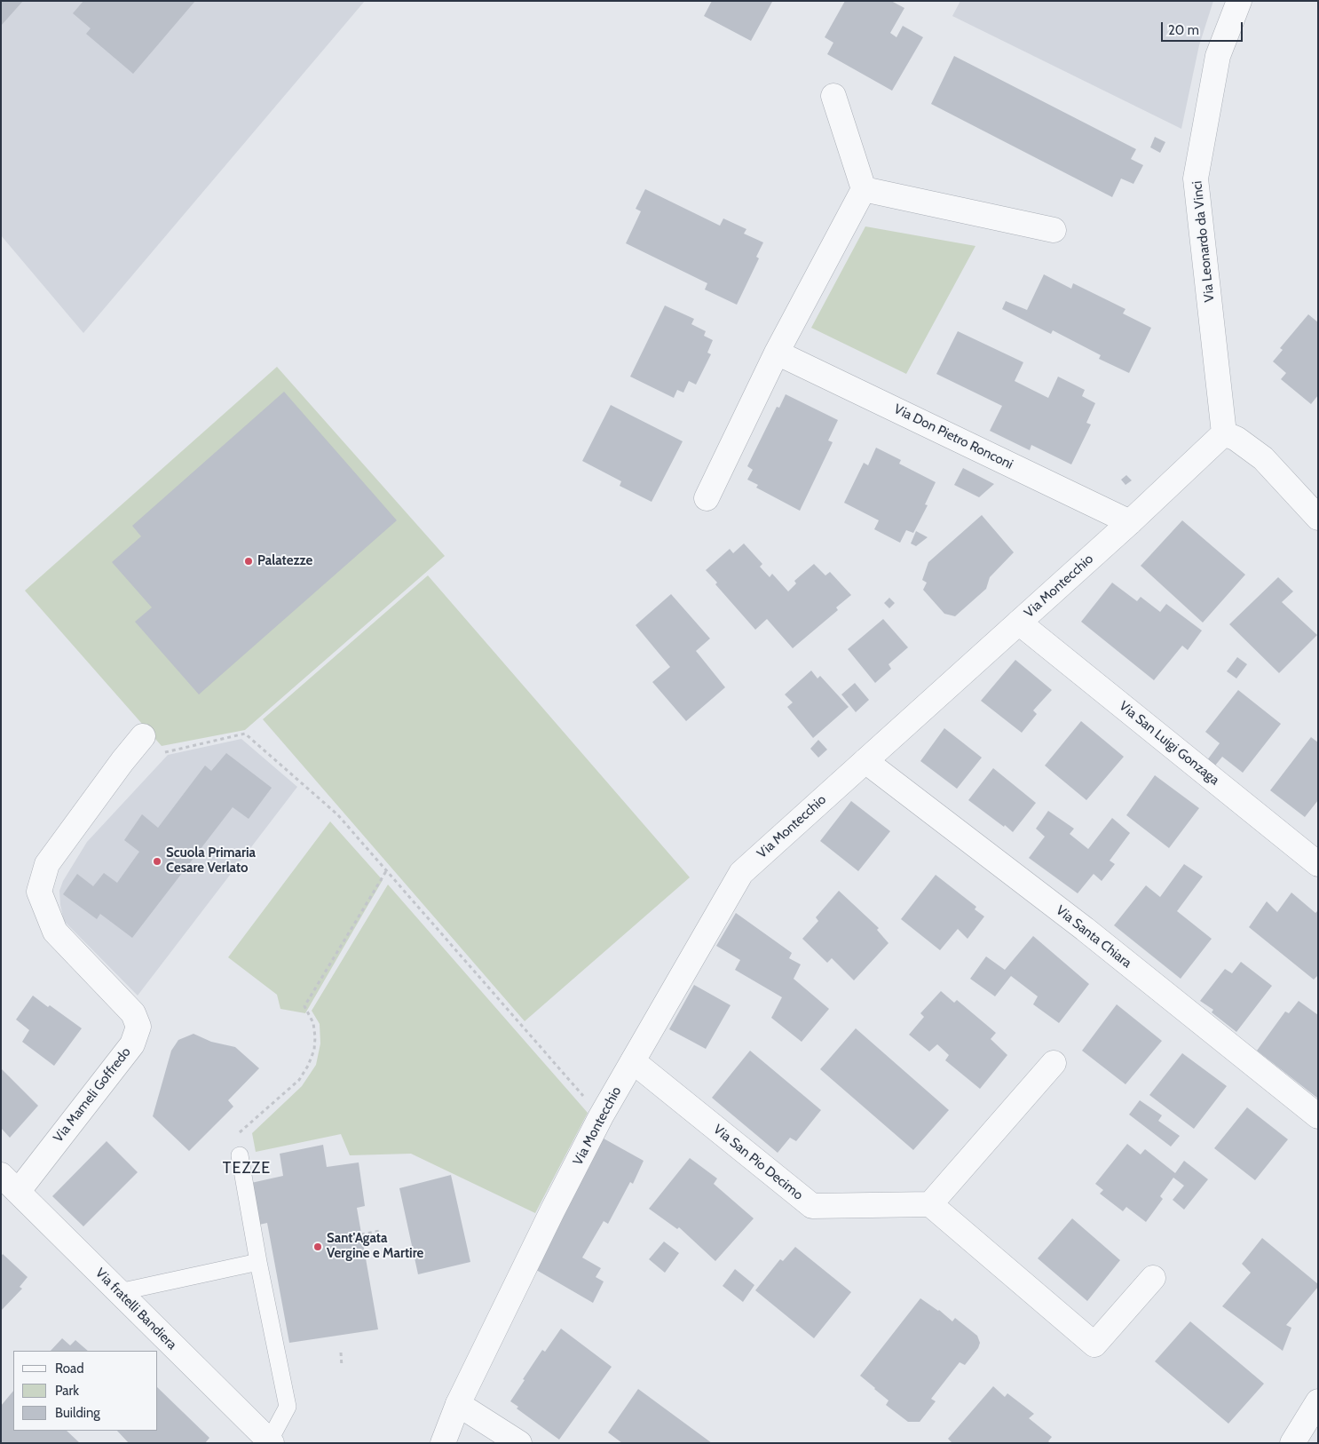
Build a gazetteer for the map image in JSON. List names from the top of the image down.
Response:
{
  "streets": {
    "street": [
      "Via Leonardo da Vinci",
      "Via Don Pietro Ronconi",
      "Via Montecchio",
      "Via San Luigi Gonzaga",
      "Via Santa Chiara",
      "Via Mameli Goffredo",
      "Via San Pio Decimo",
      "Via fratelli Bandiera"
    ]
  },
  "crossings": [
    ["Via Leonardo da Vinci", "Via Montecchio"],
    ["Via Don Pietro Ronconi", "Via Montecchio"],
    ["Via Montecchio", "Via San Luigi Gonzaga"],
    ["Via Montecchio", "Via Santa Chiara"],
    ["Via Montecchio", "Via San Pio Decimo"],
    ["Via Mameli Goffredo", "Via fratelli Bandiera"]
  ],
  "districts": ["TEZZE"],
  "places": ["Palatezze", "Scuola Primaria Cesare Verlato", "Sant'Agata Vergine e Martire"],
  "legend": ["Road", "Park", "Building"],
  "scale_bar": "20 m"
}
